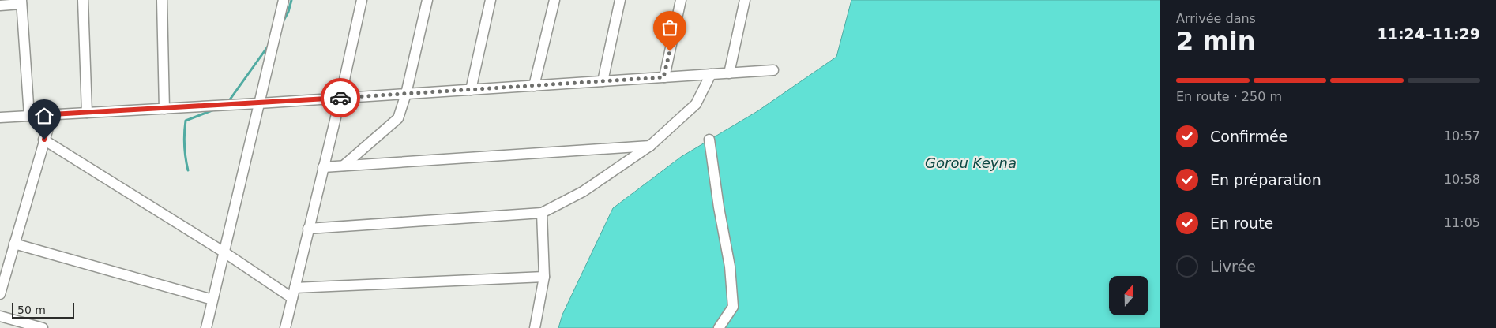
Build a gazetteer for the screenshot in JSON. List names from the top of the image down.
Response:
{
  "water": ["Gorou Keyna"],
  "scale_bar": "50 m",
  "north": "top",
  "page": {
    "heading": ["2 min", "Arrivée dans", "11:24–11:29"],
    "bar": "En route · 250 m",
    "list": [
      ["Confirmée", "10:57"],
      ["En préparation", "10:58"],
      ["En route", "11:05"],
      "Livrée"
    ],
    "scale": "50 m"
  }
}
